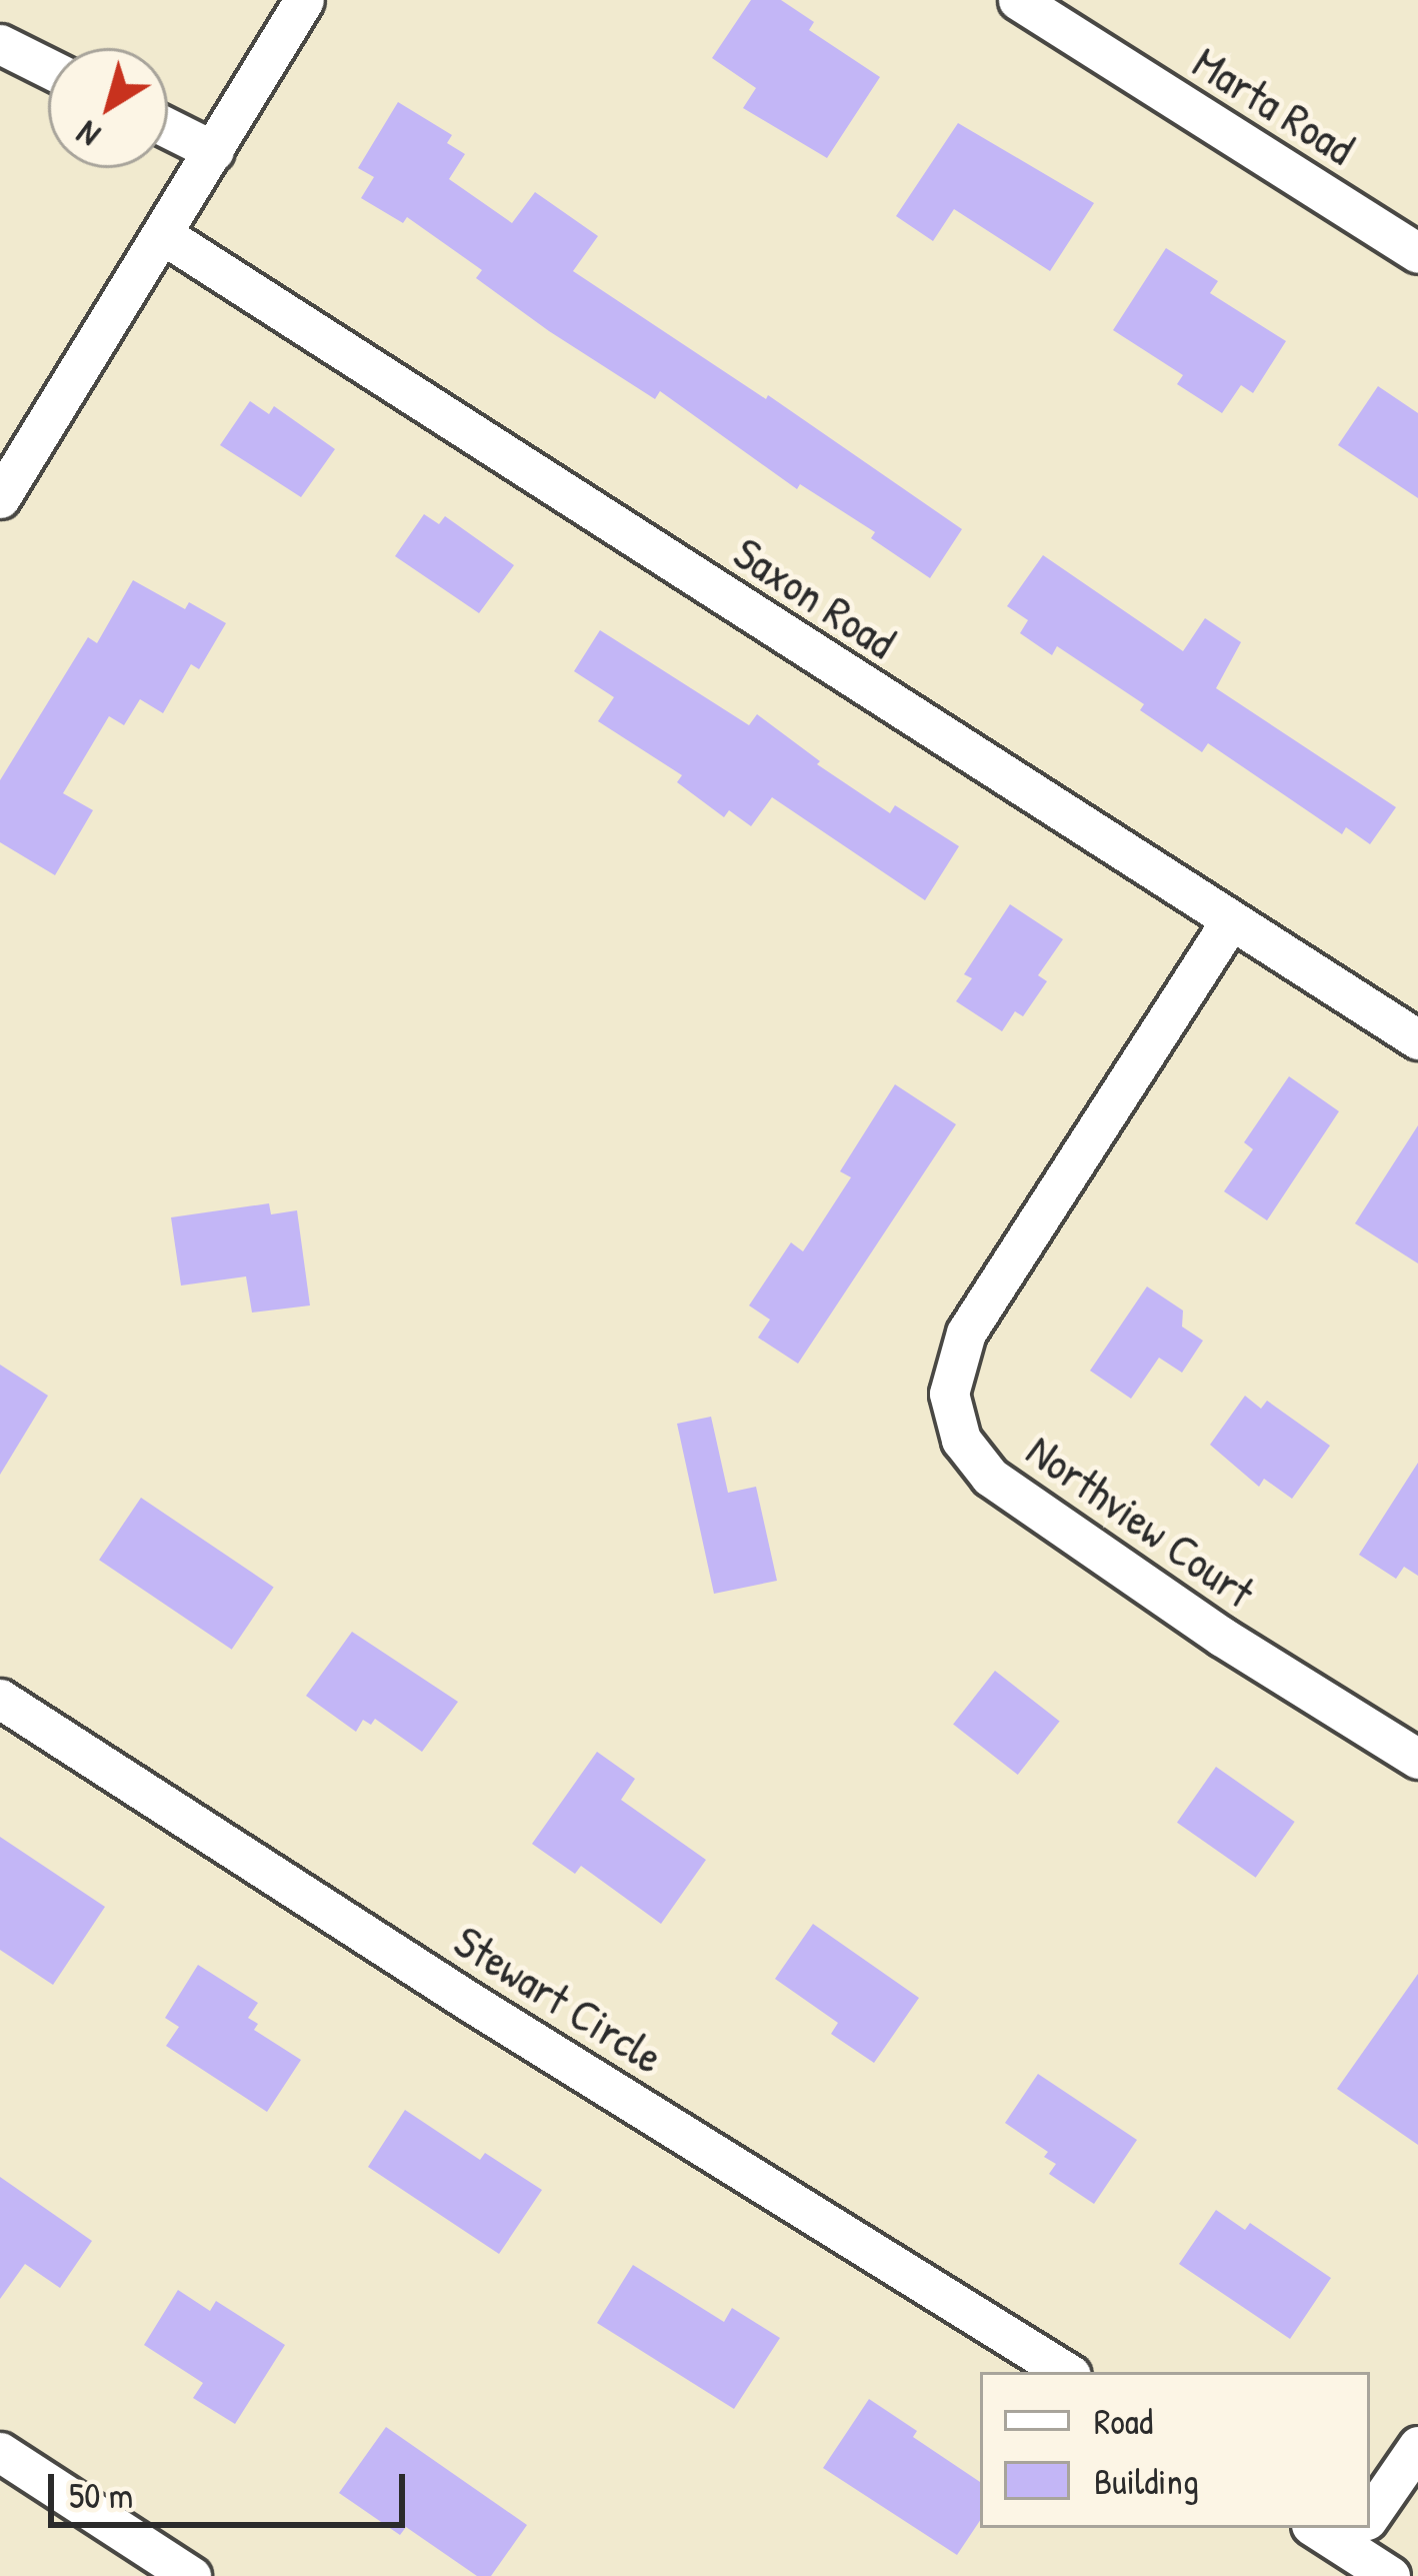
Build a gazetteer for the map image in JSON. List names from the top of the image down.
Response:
{
  "streets": {
    "street": [
      "Marta Road",
      "Saxon Road",
      "Northview Court",
      "Stewart Circle"
    ]
  },
  "crossings": [
    ["Saxon Road", "Northview Court"]
  ],
  "legend": ["Road", "Building"],
  "scale_bar": "50 m",
  "north": "bottom left"
}
